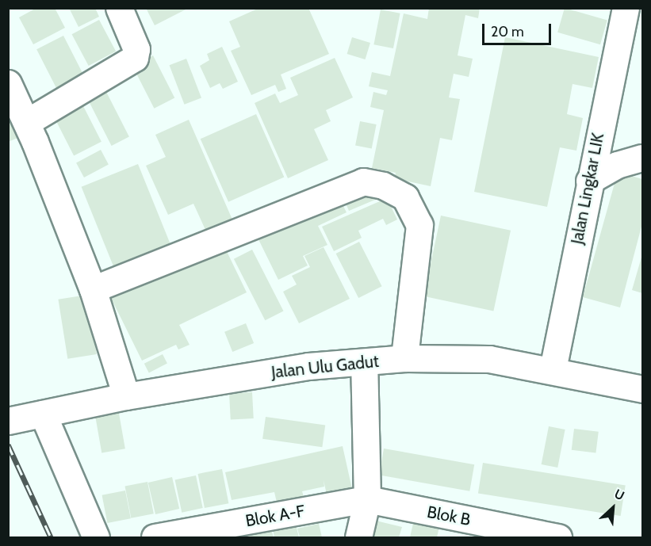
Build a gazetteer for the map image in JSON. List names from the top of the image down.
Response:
{
  "streets": {
    "street": [
      "Jalan Lingkar LIK",
      "Jalan Ulu Gadut",
      "Blok A-F",
      "Blok B"
    ]
  },
  "crossings": [
    ["Jalan Lingkar LIK", "Jalan Ulu Gadut"],
    ["Blok A-F", "Blok B"]
  ],
  "scale_bar": "20 m",
  "north": "top right"
}
